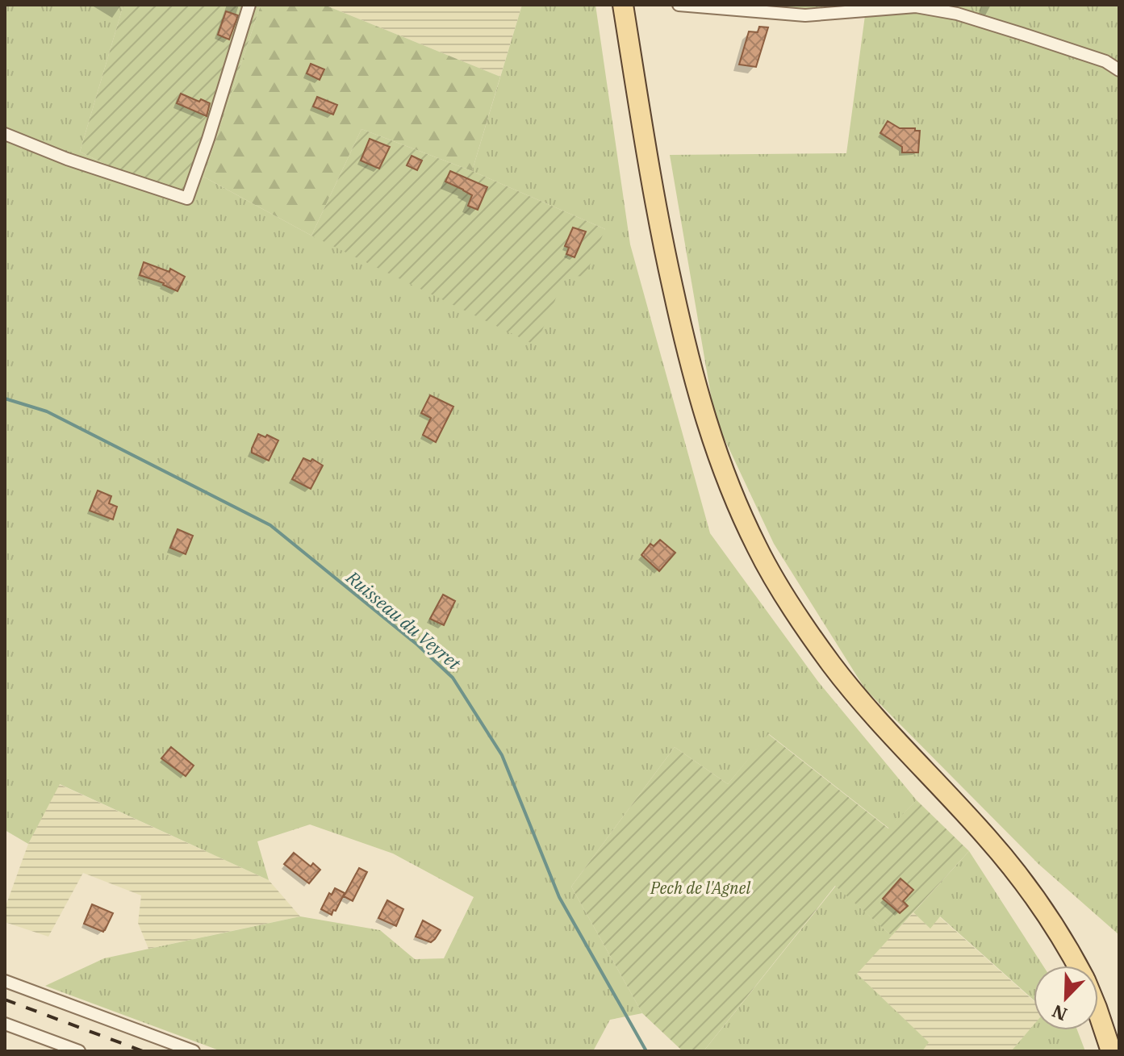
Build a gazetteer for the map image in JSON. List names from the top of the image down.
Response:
{
  "water": ["Ruisseau du Veyret"],
  "parks": ["Pech de l'Agnel"],
  "north": "bottom left"
}
